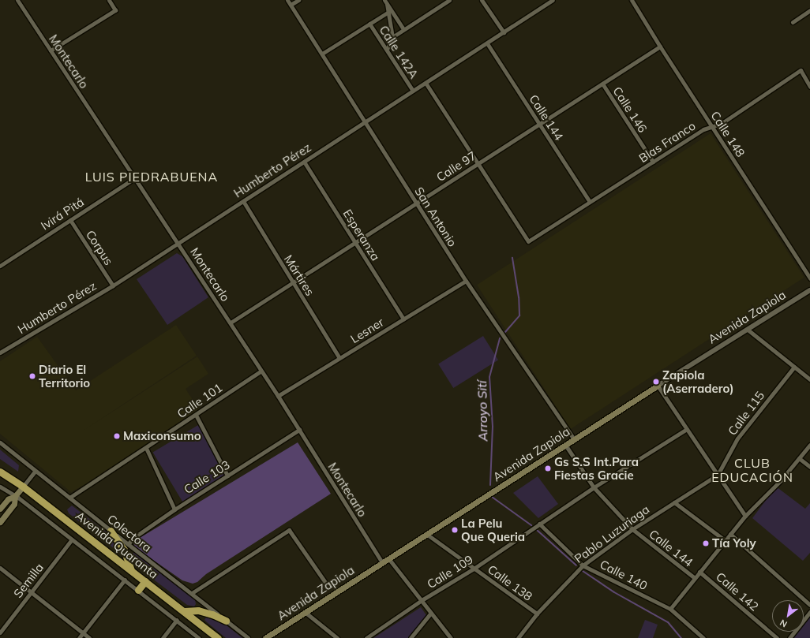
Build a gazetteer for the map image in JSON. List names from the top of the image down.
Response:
{
  "streets": {
    "highway": ["Avenida Quaranta"],
    "main road": ["Avenida Zapiola"],
    "street": [
      "Calle 142A",
      "Montecarlo",
      "Calle 146",
      "Calle 144",
      "Calle 148",
      "Blas Franco",
      "Calle 97",
      "Humberto Pérez",
      "Ivirá Pitá",
      "San Antonio",
      "Esperanza",
      "Corpus",
      "Mártires",
      "Lesner",
      "Calle 101",
      "Calle 115",
      "Calle 103",
      "Colectora",
      "Pablo Luzuriaga",
      "Calle 109",
      "Calle 140",
      "Semilla",
      "Calle 138",
      "Calle 142"
    ]
  },
  "crossings": [
    ["Calle 142A", "Humberto Pérez"],
    ["Montecarlo", "Calle 97"],
    ["Montecarlo", "Humberto Pérez"],
    ["Montecarlo", "Ivirá Pitá"],
    ["Montecarlo", "Avenida Zapiola"],
    ["Montecarlo", "Lesner"],
    ["Montecarlo", "Calle 101"],
    ["Montecarlo", "Calle 103"],
    ["Calle 146", "Blas Franco"],
    ["Calle 146", "Calle 97"],
    ["Calle 144", "Blas Franco"],
    ["Calle 144", "Calle 97"],
    ["Calle 144", "Humberto Pérez"],
    ["Calle 144", "Avenida Zapiola"],
    ["Calle 144", "Pablo Luzuriaga"],
    ["Calle 144", "Calle 109"],
    ["Calle 148", "Blas Franco"],
    ["Calle 148", "Calle 97"],
    ["Blas Franco", "Calle 97"],
    ["Calle 97", "San Antonio"],
    ["Calle 97", "Esperanza"],
    ["Calle 97", "Mártires"],
    ["Humberto Pérez", "San Antonio"],
    ["Humberto Pérez", "Esperanza"],
    ["Humberto Pérez", "Corpus"],
    ["Humberto Pérez", "Mártires"],
    ["Ivirá Pitá", "Corpus"],
    ["San Antonio", "Avenida Zapiola"],
    ["San Antonio", "Lesner"],
    ["Esperanza", "Lesner"],
    ["Mártires", "Lesner"],
    ["Avenida Zapiola", "Calle 138"],
    ["Calle 101", "Colectora"],
    ["Calle 115", "Pablo Luzuriaga"],
    ["Calle 103", "Colectora"],
    ["Pablo Luzuriaga", "Calle 140"],
    ["Pablo Luzuriaga", "Calle 138"],
    ["Calle 109", "Calle 140"],
    ["Calle 109", "Calle 138"]
  ],
  "districts": ["LUIS PIEDRABUENA", "CLUB EDUCACIÓN"],
  "water": ["Arroyo Sití"],
  "places": [
    "Diario El Territorio",
    "Zapiola (Aserradero)",
    "Maxiconsumo",
    "Gs S.S Int.Para Fiestas Gracie",
    "La Pelu Que Queria",
    "Tía Yoly"
  ],
  "north": "bottom left"
}
